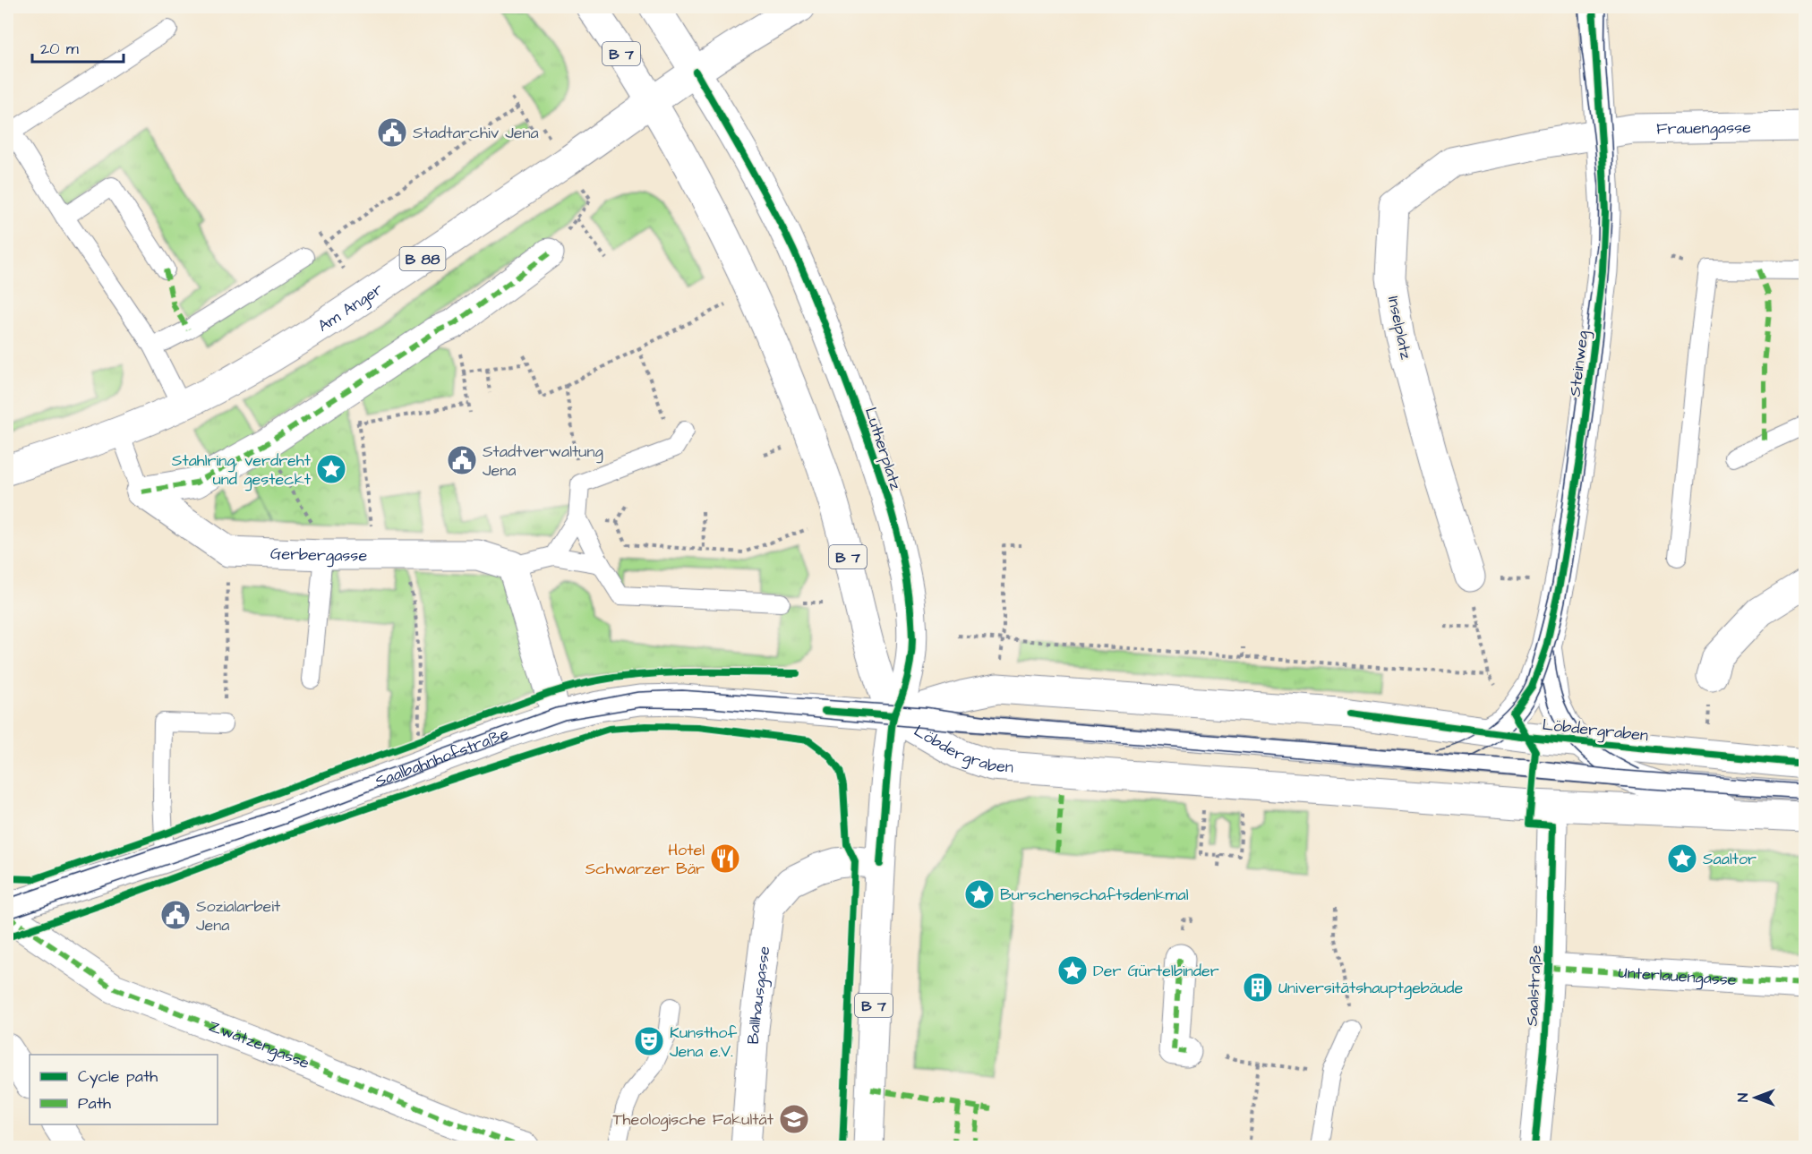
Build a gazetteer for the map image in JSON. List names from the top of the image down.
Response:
{
  "streets": {
    "street": [
      "B 7",
      "Frauengasse",
      "B 88",
      "Am Anger",
      "Inselplatz",
      "Steinweg",
      "Lutherplatz",
      "Gerbergasse",
      "Löbdergraben",
      "Saalbahnhofstraße",
      "Unterlauengasse",
      "Saalstraße",
      "Ballhausgasse",
      "Zwätzengasse"
    ]
  },
  "crossings": [
    ["B 7", "Am Anger"],
    ["B 7", "Lutherplatz"],
    ["B 7", "Ballhausgasse"],
    ["Frauengasse", "Inselplatz"],
    ["Frauengasse", "Steinweg"],
    ["Am Anger", "Lutherplatz"],
    ["Inselplatz", "Steinweg"],
    ["Steinweg", "Löbdergraben"],
    ["Lutherplatz", "Löbdergraben"],
    ["Lutherplatz", "Saalbahnhofstraße"],
    ["Lutherplatz", "Ballhausgasse"],
    ["Löbdergraben", "Saalbahnhofstraße"],
    ["Unterlauengasse", "Saalstraße"]
  ],
  "places": {
    "public building": ["Stadtarchiv Jena", "Stadtverwaltung Jena", "Sozialarbeit Jena"],
    "place": [
      "Stahlring, verdreht und gesteckt",
      "Saaltor",
      "Burschenschaftsdenkmal",
      "Der Gürtelbinder"
    ],
    "restaurant": ["Hotel Schwarzer Bär"],
    "building": ["Universitätshauptgebäude"],
    "theatre": ["Kunsthof Jena e.V."],
    "school or university": ["Theologische Fakultät"]
  },
  "legend": ["Cycle path", "Path"],
  "scale_bar": "20 m",
  "north": "left"
}
